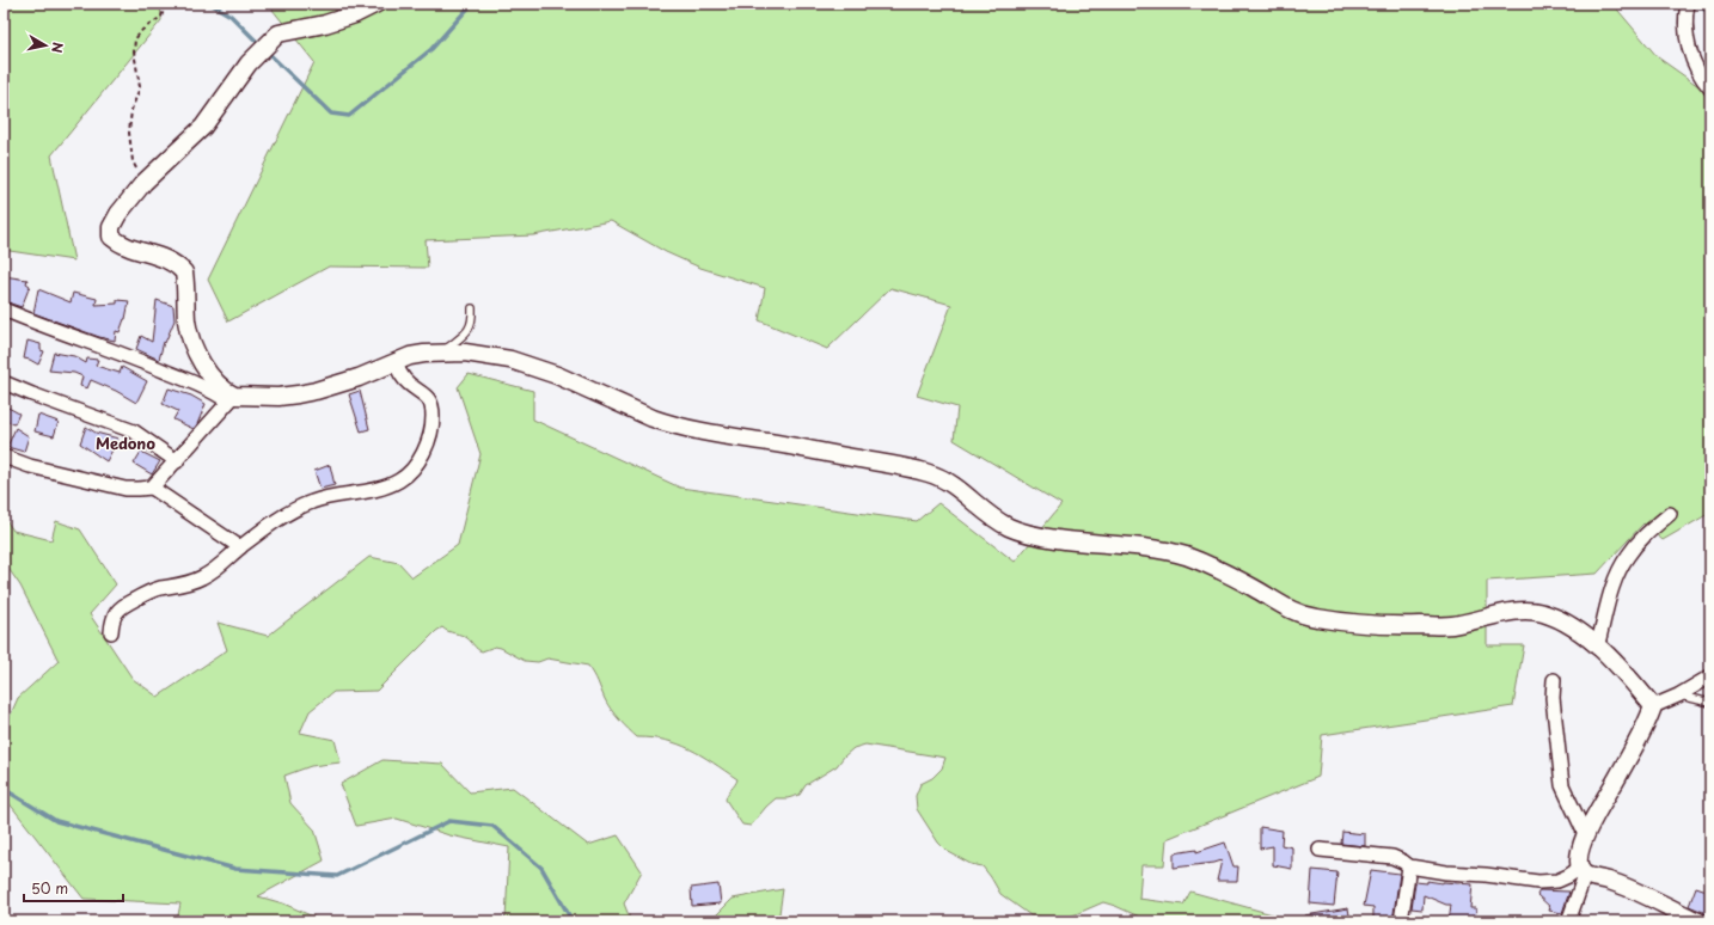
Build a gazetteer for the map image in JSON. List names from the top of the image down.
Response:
{
  "districts": ["Medono"],
  "scale_bar": "50 m",
  "north": "right"
}
